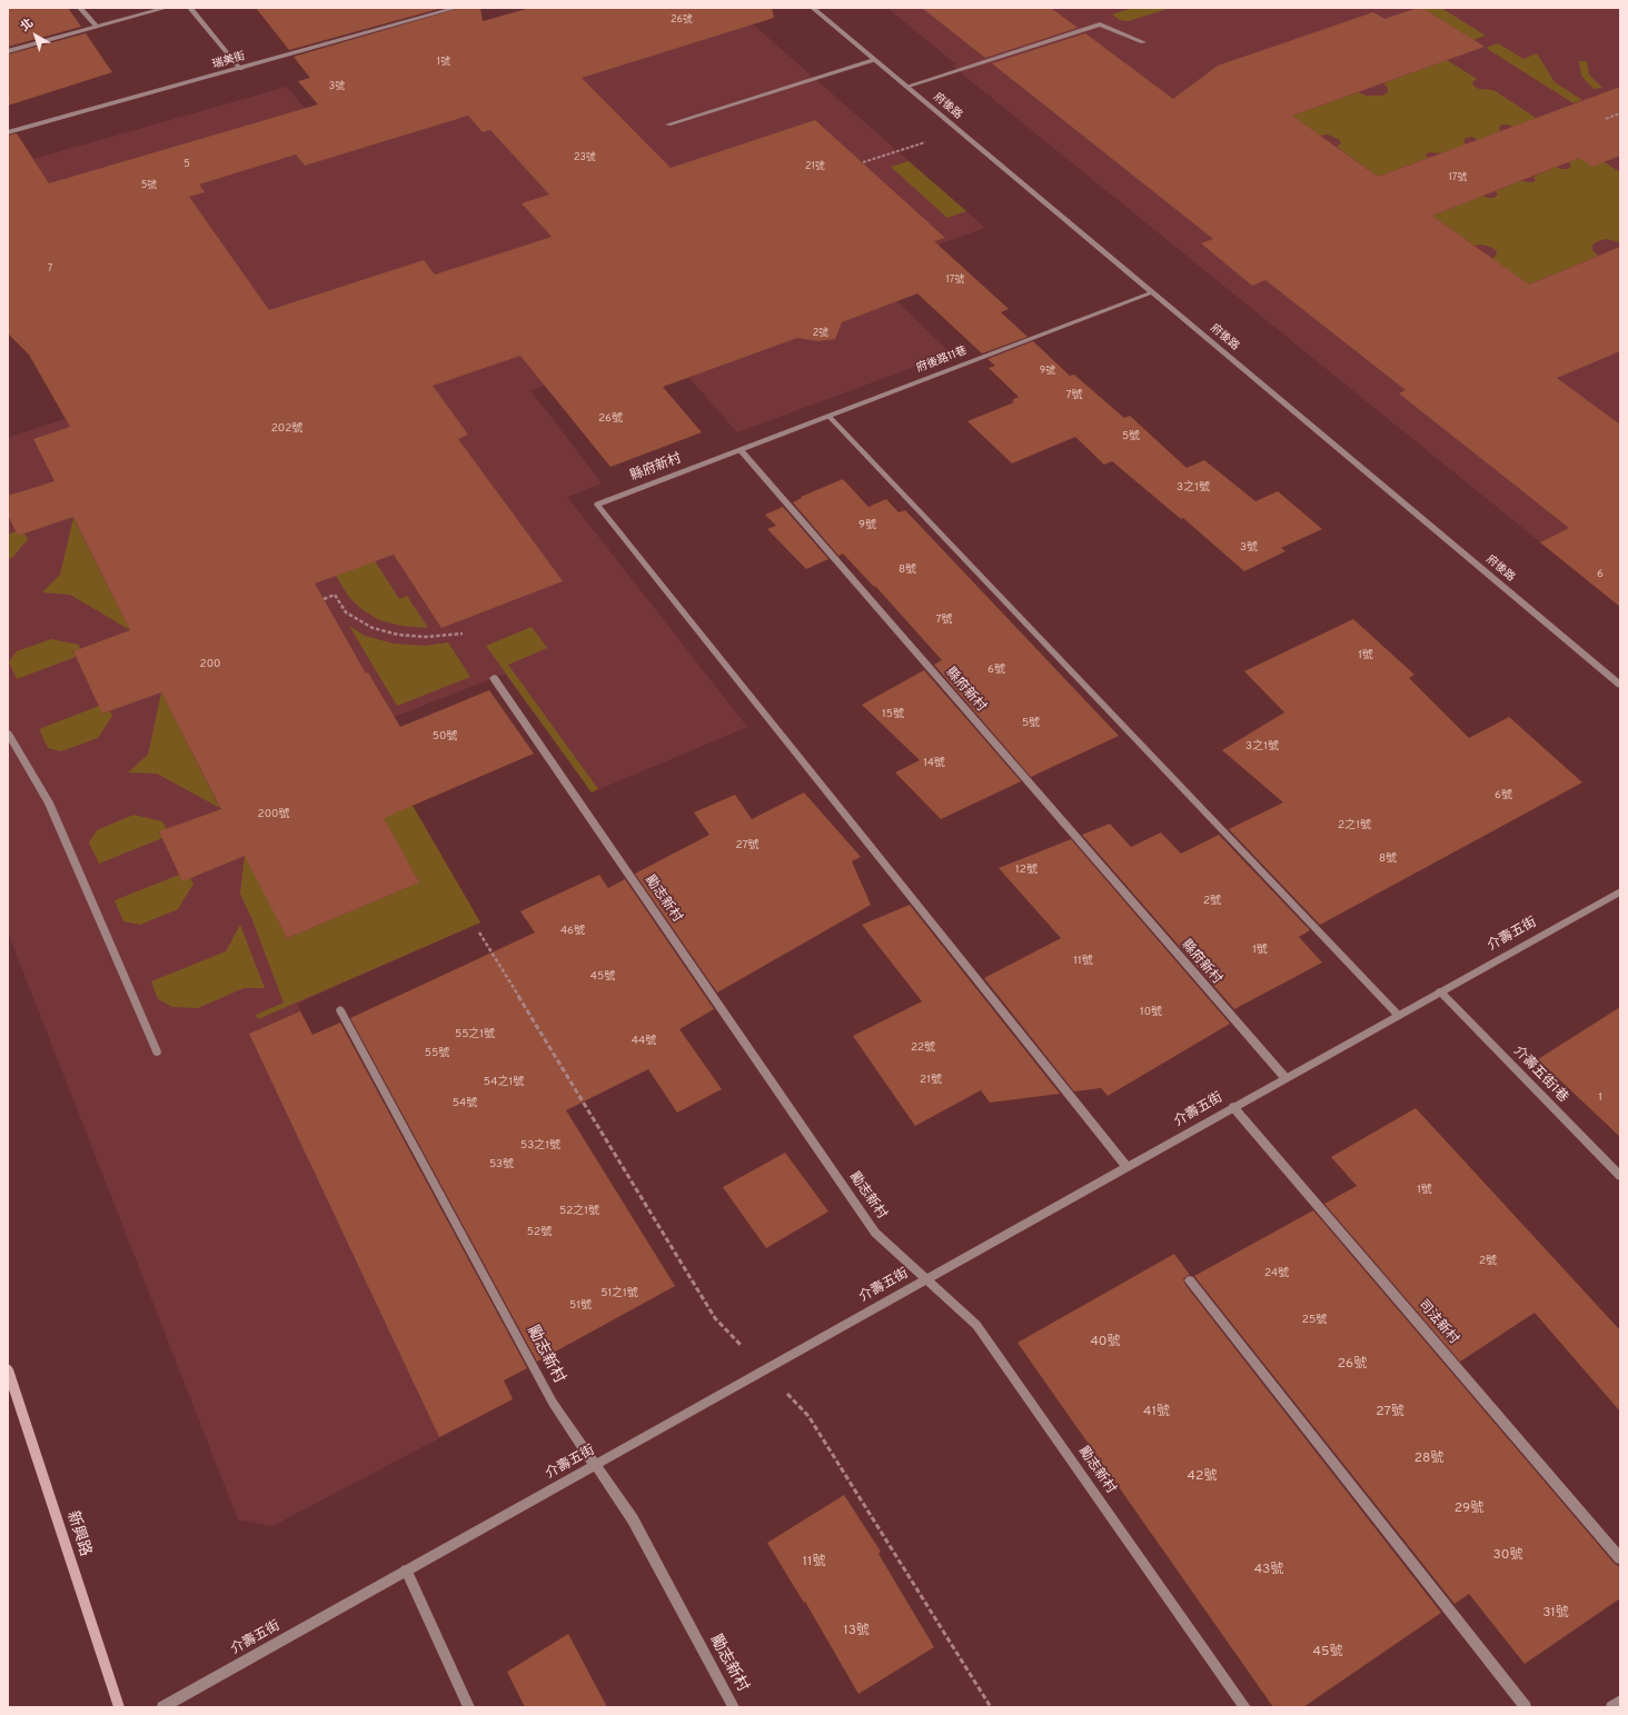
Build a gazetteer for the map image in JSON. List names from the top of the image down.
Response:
{
  "streets": {
    "street": [
      "瑞美街",
      "府後路",
      "府後路11巷",
      "縣府新村",
      "勵志新村",
      "介壽五街",
      "介壽五街1巷",
      "司法新村",
      "新興路"
    ]
  },
  "crossings": [
    ["府後路", "府後路11巷"],
    ["府後路11巷", "縣府新村"],
    ["縣府新村", "介壽五街"],
    ["勵志新村", "介壽五街"],
    ["介壽五街", "介壽五街1巷"],
    ["介壽五街", "司法新村"]
  ],
  "house_numbers": [
    "26號",
    "1號",
    "3號",
    "23號",
    "5",
    "21號",
    "17號",
    "5號",
    "7",
    "17號",
    "2號",
    "9號",
    "7號",
    "26號",
    "202號",
    "5號",
    "3之1號",
    "9號",
    "3號",
    "8號",
    "6",
    "7號",
    "1號",
    "200",
    "6號",
    "15號",
    "5號",
    "50號",
    "3之1號",
    "14號",
    "6號",
    "200號",
    "2之1號",
    "27號",
    "8號",
    "12號",
    "2號",
    "46號",
    "1號",
    "11號",
    "45號",
    "10號",
    "55之1號",
    "44號",
    "22號",
    "55號",
    "21號",
    "54之1號",
    "1",
    "54號",
    "53之1號",
    "53號",
    "1號",
    "52之1號",
    "52號",
    "2號",
    "24號",
    "51之1號",
    "51號",
    "25號",
    "40號",
    "26號",
    "41號",
    "27號",
    "28號",
    "42號",
    "29號",
    "30號",
    "11號",
    "43號",
    "31號",
    "13號",
    "45號"
  ],
  "north": "top left"
}
